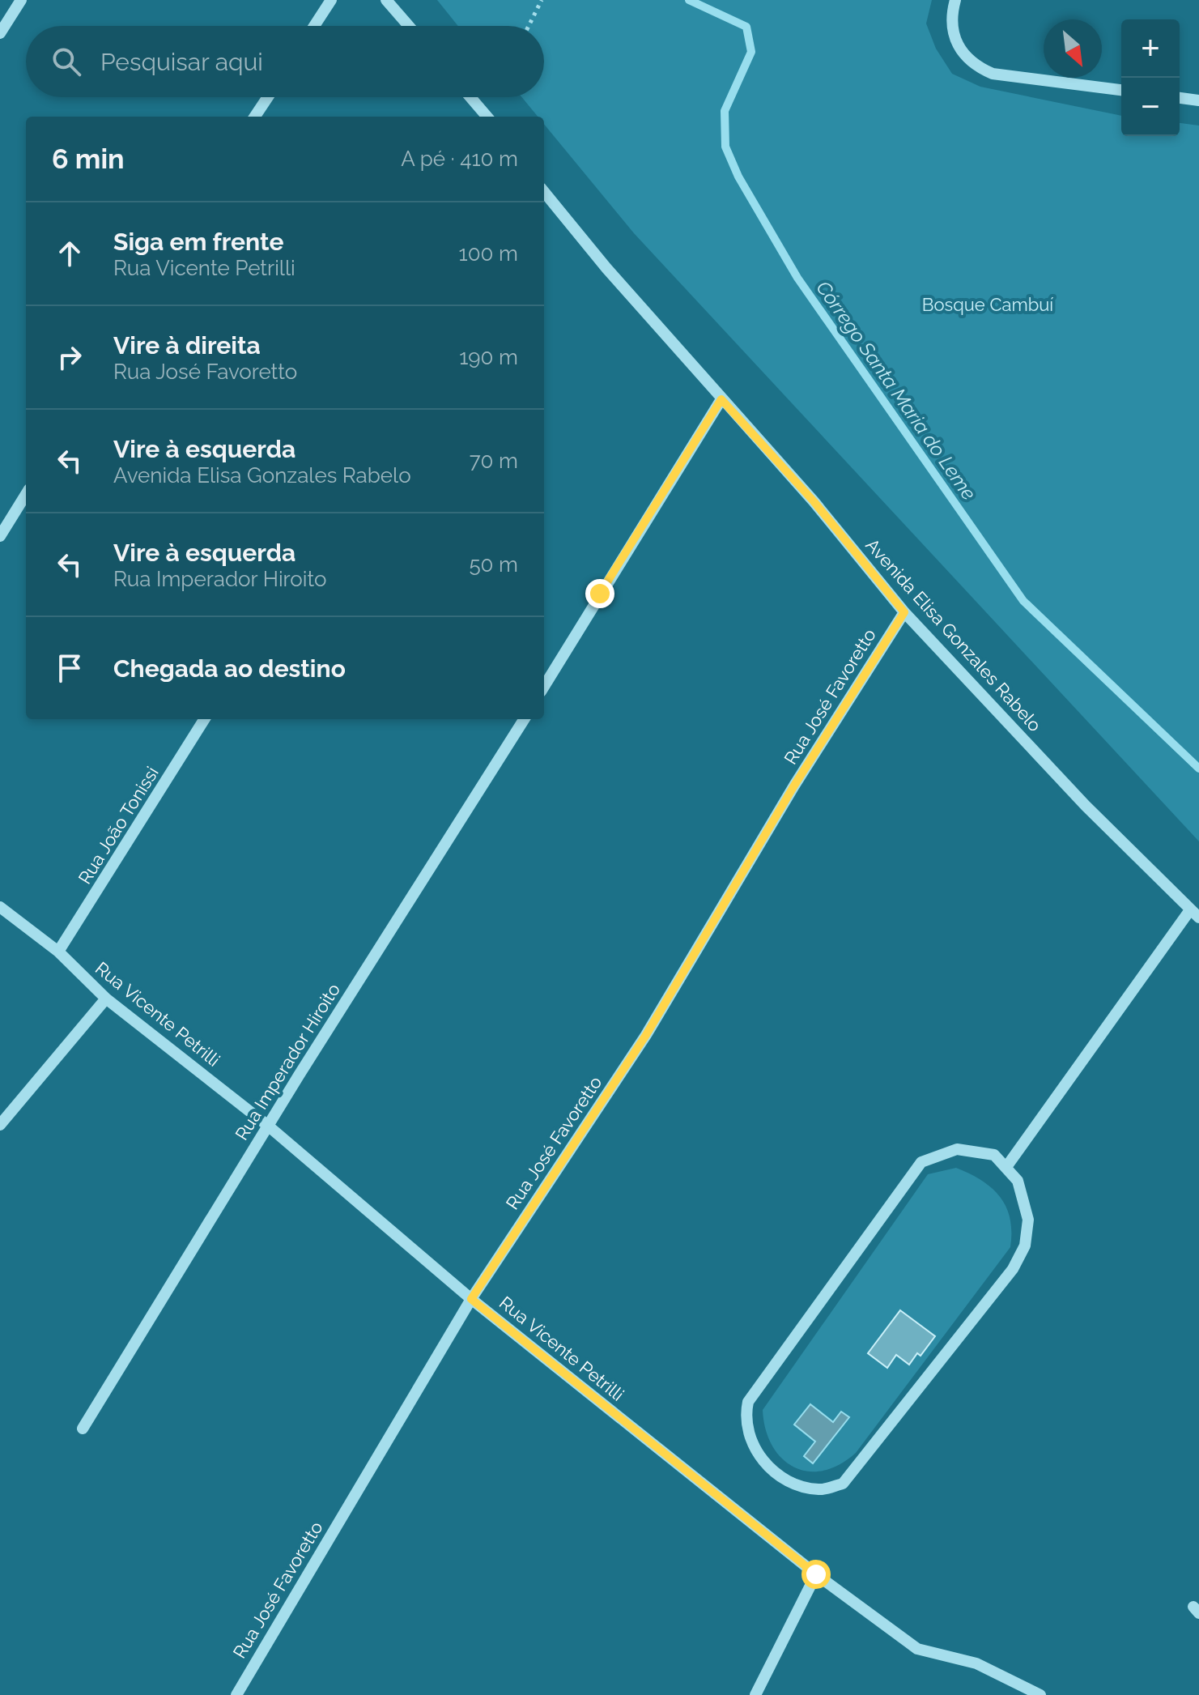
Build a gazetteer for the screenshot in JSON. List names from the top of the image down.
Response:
{
  "streets": {
    "street": [
      "Avenida Elisa Gonzales Rabelo",
      "Rua José Favoretto",
      "Rua João Tonissi",
      "Rua Vicente Petrilli",
      "Rua Imperador Hiroito"
    ]
  },
  "crossings": [
    ["Avenida Elisa Gonzales Rabelo", "Rua José Favoretto"],
    ["Rua José Favoretto", "Rua Vicente Petrilli"],
    ["Rua João Tonissi", "Rua Vicente Petrilli"],
    ["Rua Vicente Petrilli", "Rua Imperador Hiroito"]
  ],
  "water": ["Córrego Santa Maria do Leme"],
  "parks": ["Bosque Cambuí"],
  "north": "bottom right",
  "page": {
    "map_buttons": ["+", "−"],
    "search": "Pesquisar aqui",
    "heading": ["6 min", "A pé · 410 m"],
    "list": [
      ["Siga em frente", "Rua Vicente Petrilli", "100 m"],
      ["Vire à direita", "Rua José Favoretto", "190 m"],
      ["Vire à esquerda", "Avenida Elisa Gonzales Rabelo", "70 m"],
      ["Vire à esquerda", "Rua Imperador Hiroito", "50 m"],
      "Chegada ao destino"
    ]
  }
}
